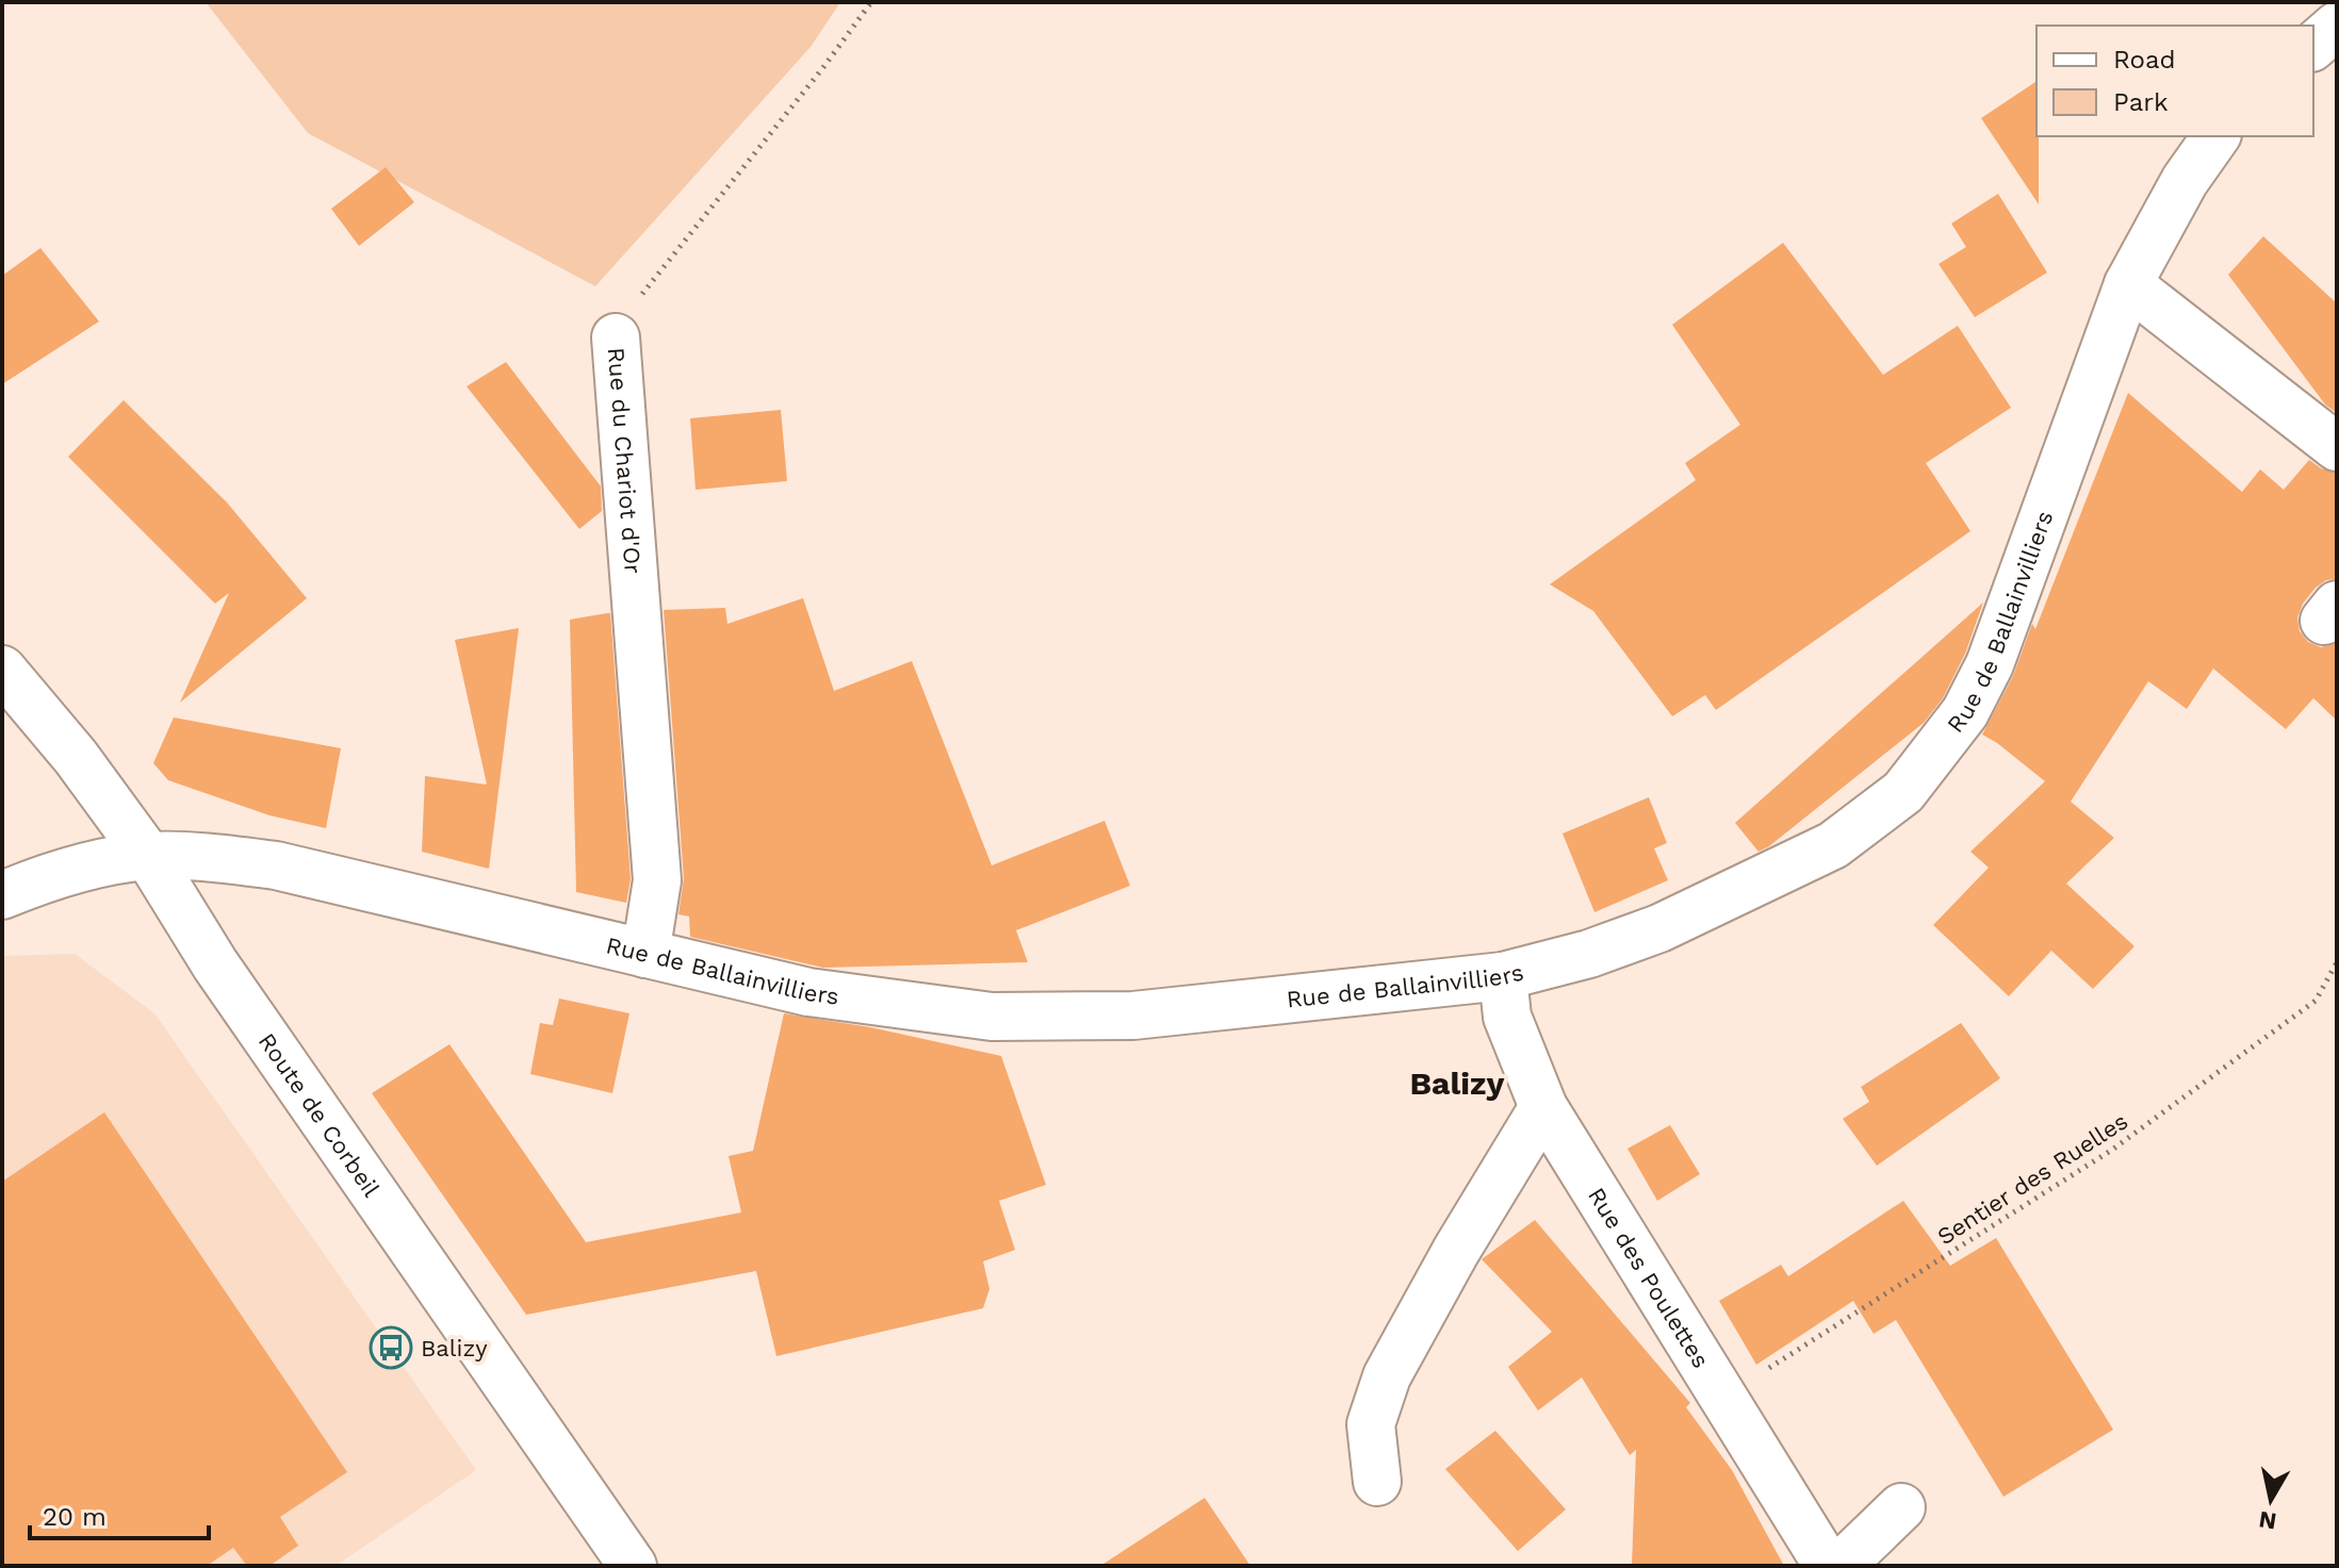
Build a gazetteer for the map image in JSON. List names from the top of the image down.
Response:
{
  "streets": {
    "street": [
      "Rue du Chariot d'Or",
      "Rue de Ballainvilliers",
      "Route de Corbeil",
      "Rue des Poulettes"
    ],
    "path": ["Sentier des Ruelles"]
  },
  "crossings": [
    ["Rue du Chariot d'Or", "Rue de Ballainvilliers"],
    ["Rue de Ballainvilliers", "Route de Corbeil"],
    ["Rue de Ballainvilliers", "Rue des Poulettes"],
    ["Sentier des Ruelles", "Rue des Poulettes"]
  ],
  "districts": ["Balizy"],
  "places": {
    "bus stop": ["Balizy"]
  },
  "legend": ["Road", "Park"],
  "scale_bar": "20 m",
  "north": "bottom"
}
